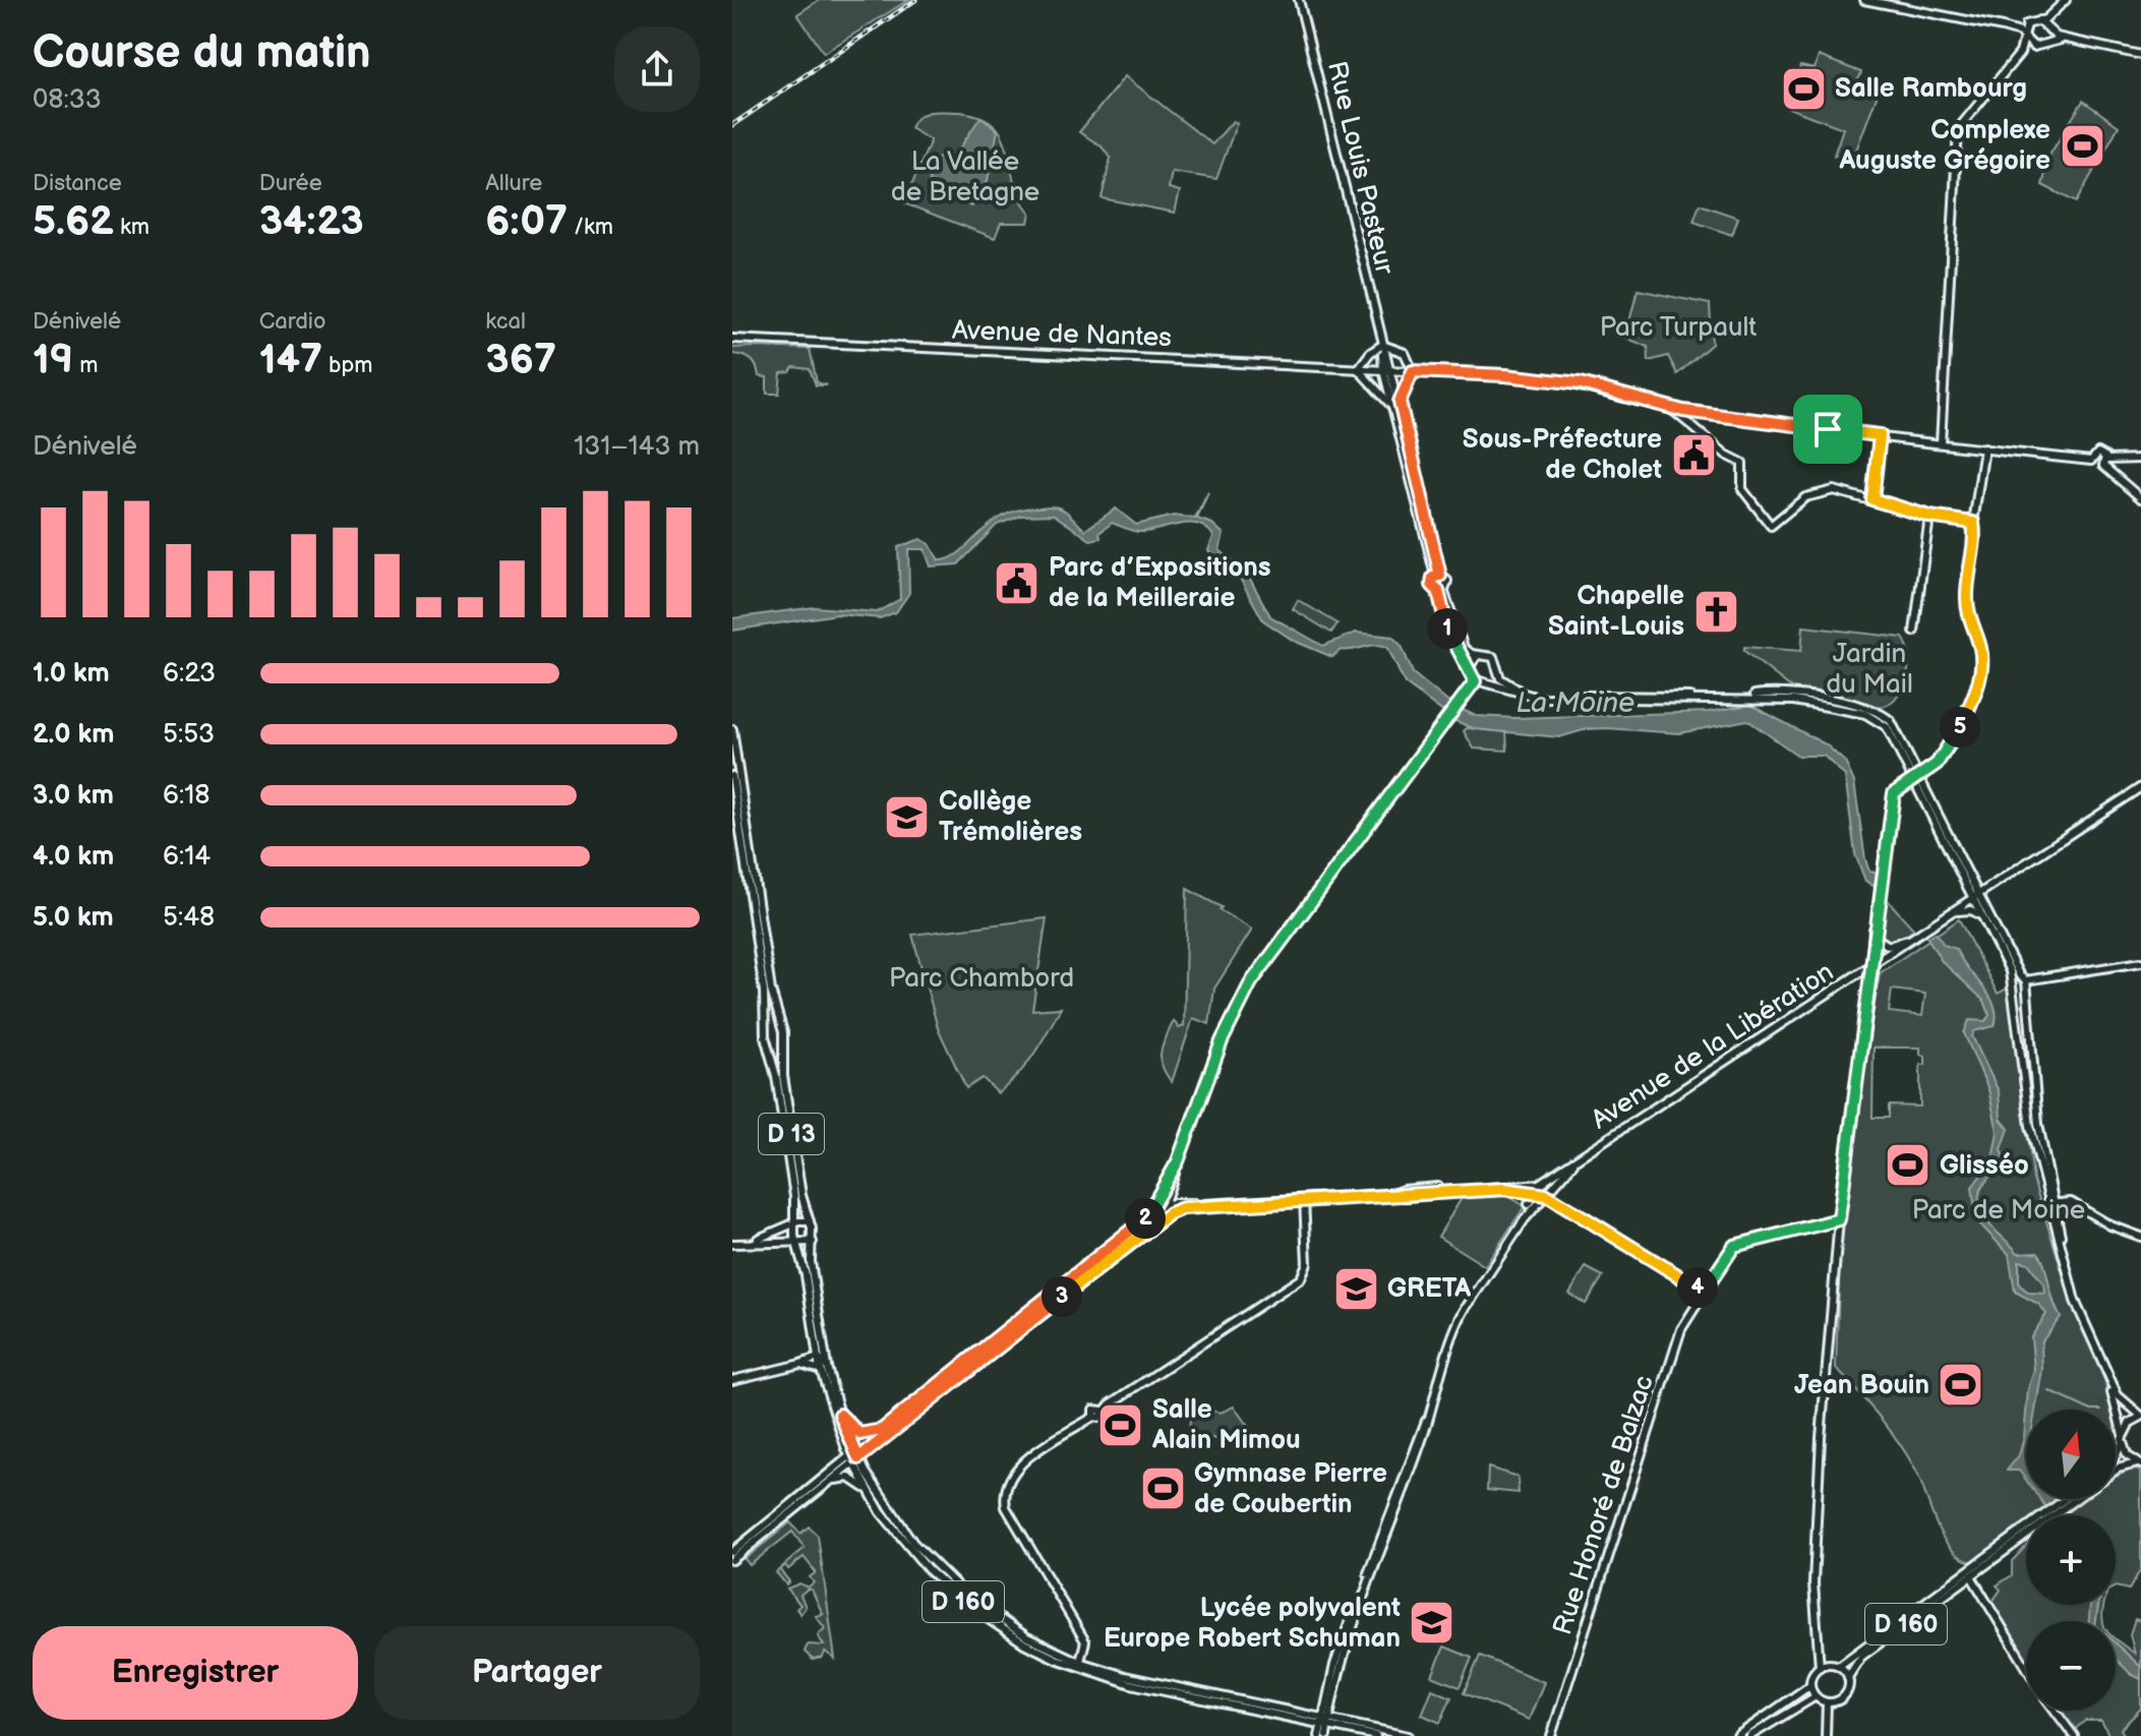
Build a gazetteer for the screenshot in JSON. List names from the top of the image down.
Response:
{
  "streets": {
    "main road": [
      "Rue Louis Pasteur",
      "Avenue de Nantes",
      "Avenue de la Libération",
      "D 13",
      "Rue Honoré de Balzac",
      "D 160"
    ]
  },
  "crossings": [
    ["Rue Louis Pasteur", "Avenue de Nantes"],
    ["D 13", "D 160"]
  ],
  "water": ["La Moine"],
  "parks": [
    "La Vallée de Bretagne",
    "Parc Turpault",
    "Jardin du Mail",
    "Parc Chambord",
    "Parc de Moine"
  ],
  "places": {
    "sports": [
      "Salle Rambourg",
      "Complexe Auguste Grégoire",
      "Glisséo",
      "Jean Bouin",
      "Salle Alain Mimou",
      "Gymnase Pierre de Coubertin"
    ],
    "public building": ["Sous-Préfecture de Cholet", "Parc d’Expositions de la Meilleraie"],
    "church": ["Chapelle Saint-Louis"],
    "school or university": ["Collège Trémolières", "GRETA", "Lycée polyvalent Europe Robert Schuman"]
  },
  "north": "top",
  "page": {
    "heading": ["Course du matin", "08:33"],
    "stats": [
      ["Distance", "5.62 km"],
      ["Durée", "34:23"],
      ["Allure", "6:07 /km"],
      ["Dénivelé", "19 m"],
      ["Cardio", "147 bpm"],
      ["kcal", "367"]
    ],
    "chart": ["Dénivelé", "131–143 m"],
    "pins": [
      "1",
      "5",
      "2",
      "4",
      "3"
    ],
    "list": [
      {
        "name": "1.0 km",
        "note": "6:23"
      },
      {
        "name": "2.0 km",
        "note": "5:53"
      },
      {
        "name": "3.0 km",
        "note": "6:18"
      },
      {
        "name": "4.0 km",
        "note": "6:14"
      },
      {
        "name": "5.0 km",
        "note": "5:48"
      }
    ],
    "map_buttons": ["+", "−"],
    "buttons": ["Enregistrer", "Partager"]
  }
}
